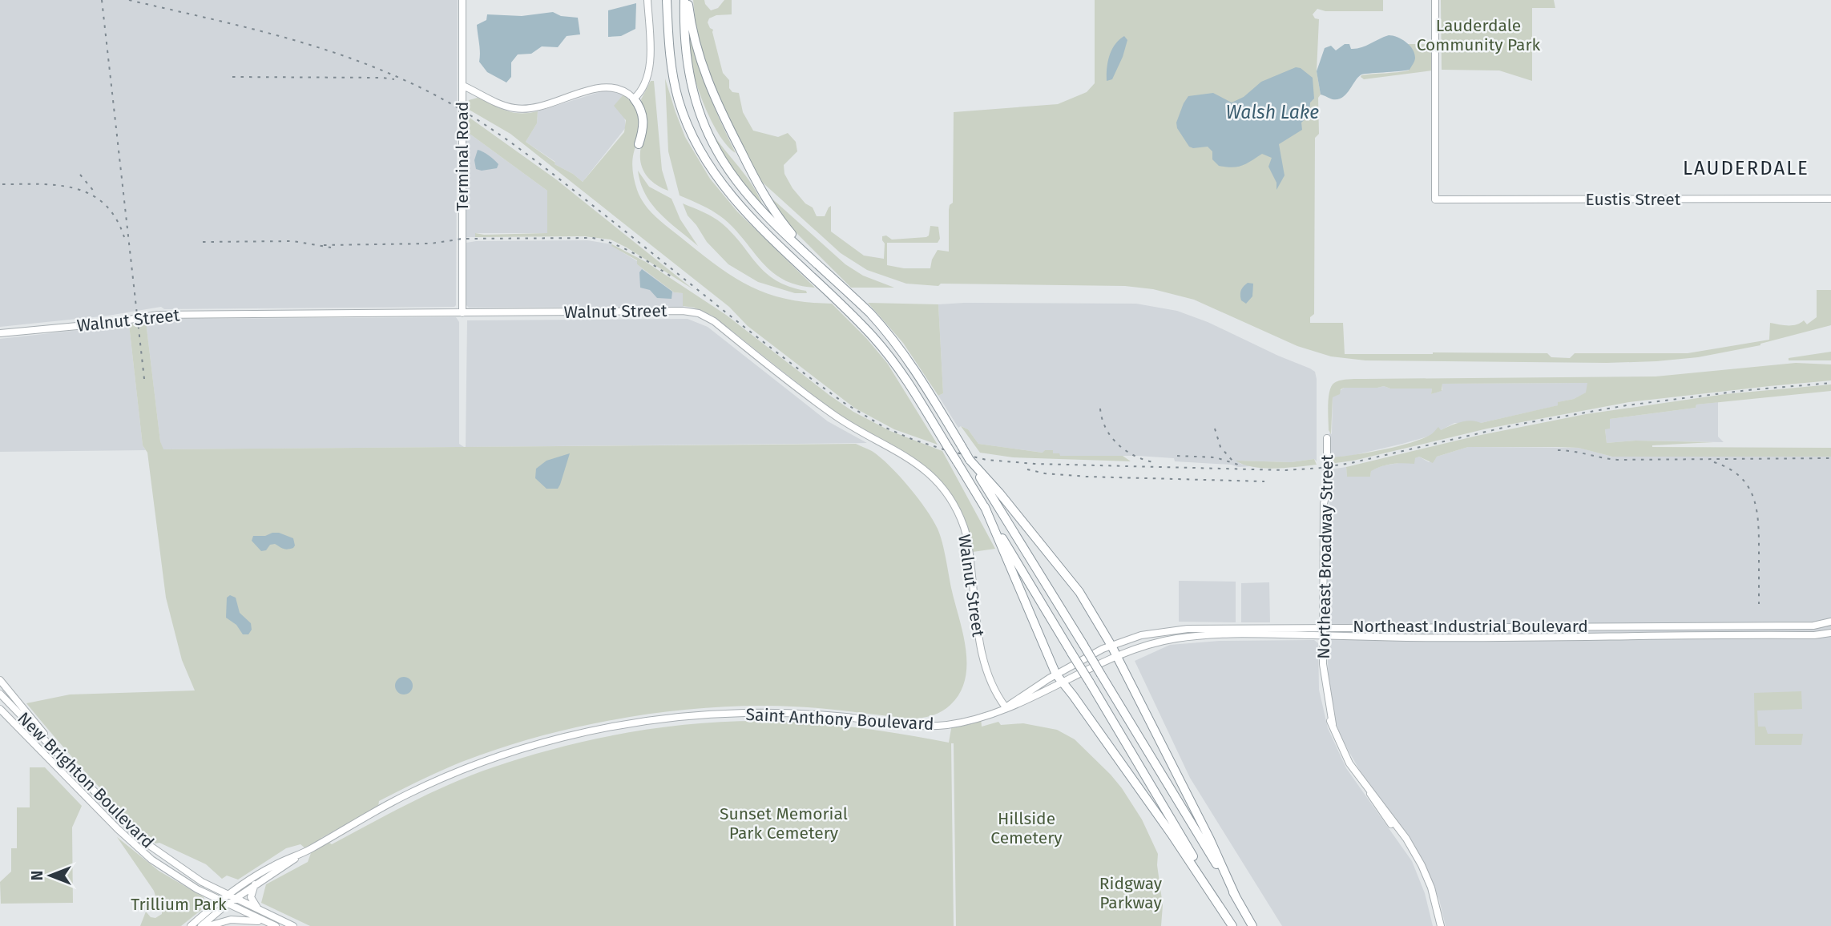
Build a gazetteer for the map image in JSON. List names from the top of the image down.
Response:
{
  "streets": {
    "street": [
      "Terminal Road",
      "Eustis Street",
      "Walnut Street",
      "Northeast Broadway Street",
      "Northeast Industrial Boulevard",
      "Saint Anthony Boulevard",
      "New Brighton Boulevard"
    ]
  },
  "crossings": [
    ["Terminal Road", "Walnut Street"],
    ["Walnut Street", "Saint Anthony Boulevard"],
    ["Northeast Broadway Street", "Northeast Industrial Boulevard"],
    ["Northeast Industrial Boulevard", "Saint Anthony Boulevard"],
    ["Saint Anthony Boulevard", "New Brighton Boulevard"]
  ],
  "districts": ["LAUDERDALE"],
  "water": ["Walsh Lake"],
  "parks": [
    "Lauderdale Community Park",
    "Sunset Memorial Park Cemetery",
    "Hillside Cemetery",
    "Ridgway Parkway",
    "Trillium Park"
  ],
  "north": "left"
}
